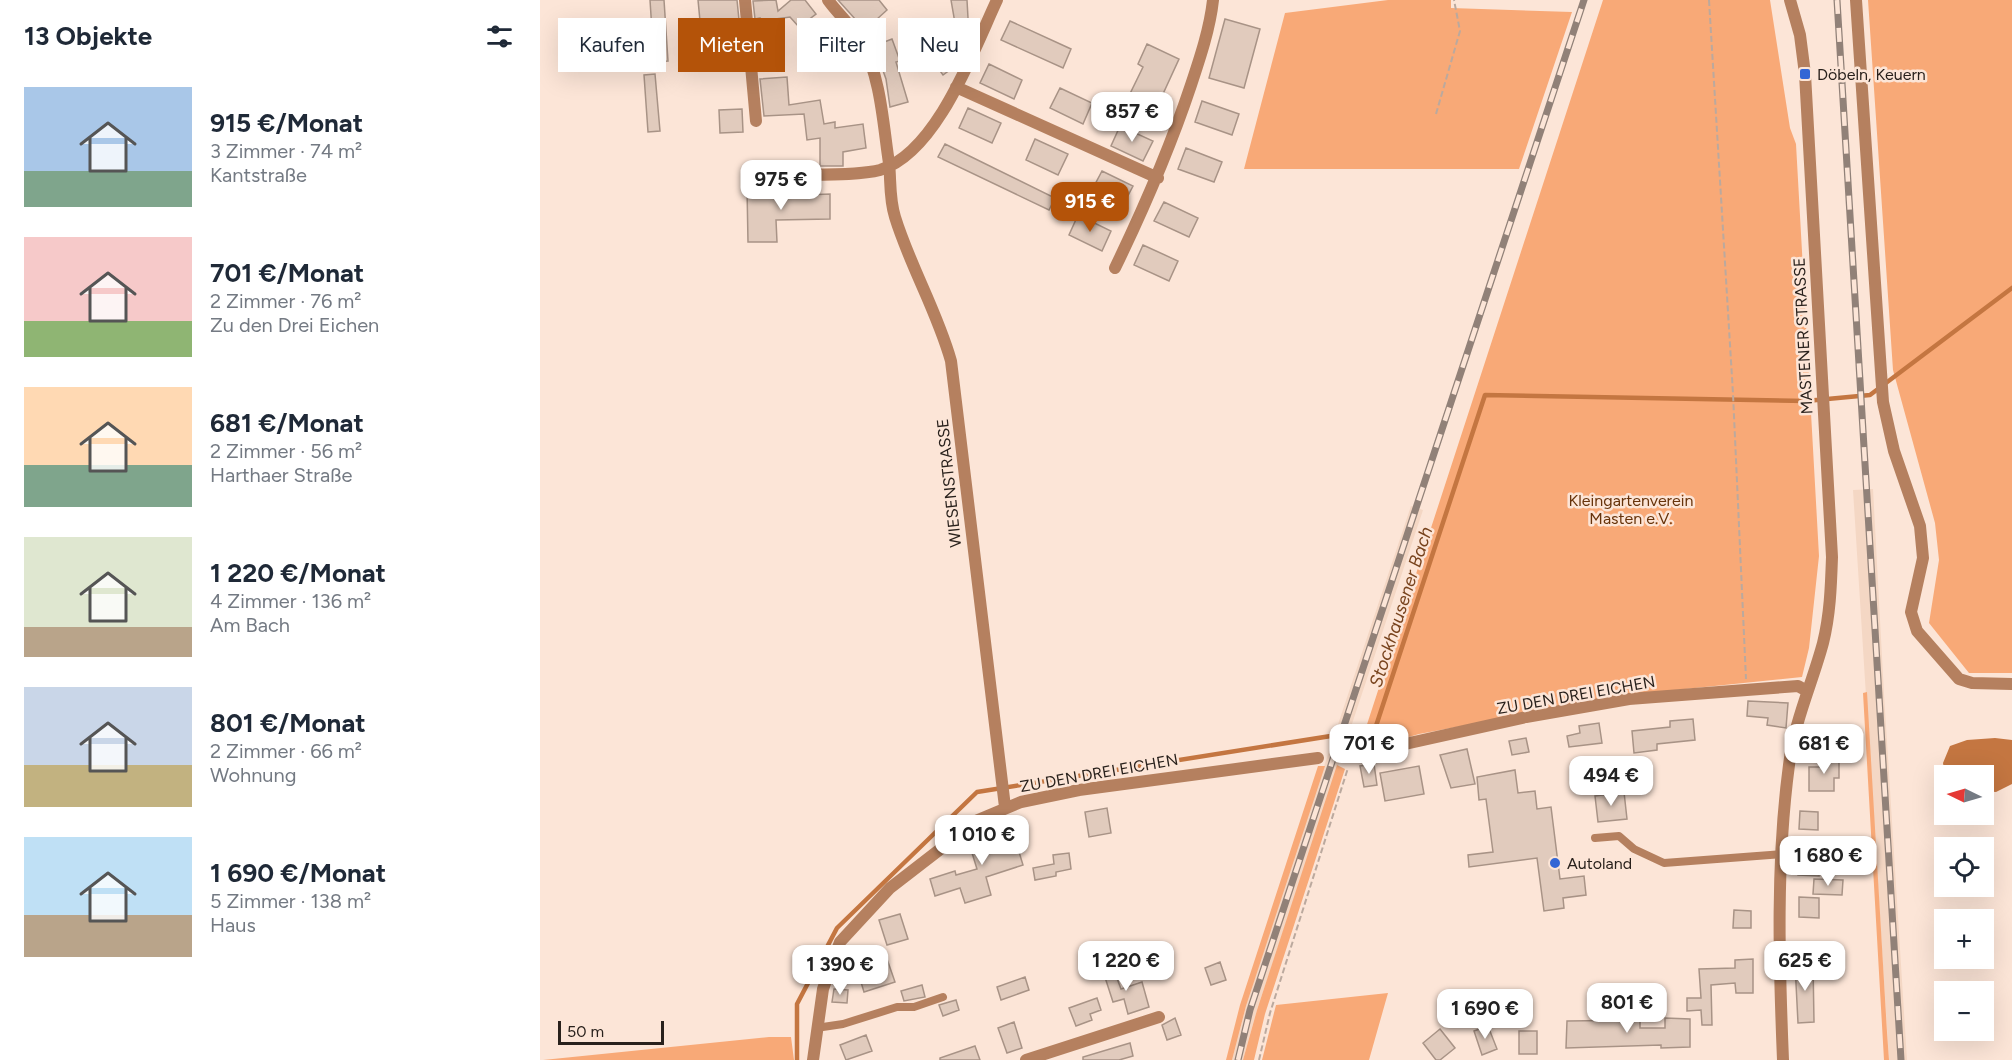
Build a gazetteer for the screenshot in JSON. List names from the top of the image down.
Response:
{
  "streets": {
    "street": ["MASTENER STRASSE", "WIESENSTRASSE", "ZU DEN DREI EICHEN"]
  },
  "crossings": [
    ["MASTENER STRASSE", "ZU DEN DREI EICHEN"],
    ["WIESENSTRASSE", "ZU DEN DREI EICHEN"]
  ],
  "water": ["Stockhausener Bach"],
  "parks": ["Kleingartenverein Masten e.V."],
  "places": {
    "transit": ["Döbeln, Keuern"],
    "other": ["Autoland"]
  },
  "scale_bar": "50 m",
  "north": "left",
  "page": {
    "heading": "13 Objekte",
    "chip": [
      "Kaufen",
      "Mieten",
      "Filter",
      "Neu"
    ],
    "list": [
      {
        "name": "915 €/Monat",
        "note": "3 Zimmer · 74 m² · Kantstraße"
      },
      {
        "name": "701 €/Monat",
        "note": "2 Zimmer · 76 m² · Zu den Drei Eichen"
      },
      {
        "name": "681 €/Monat",
        "note": "2 Zimmer · 56 m² · Harthaer Straße"
      },
      {
        "name": "1 220 €/Monat",
        "note": "4 Zimmer · 136 m² · Am Bach"
      },
      {
        "name": "801 €/Monat",
        "note": "2 Zimmer · 66 m² · Wohnung"
      },
      {
        "name": "1 690 €/Monat",
        "note": "5 Zimmer · 138 m² · Haus"
      }
    ],
    "price": [
      "857 €",
      "975 €",
      "915 €",
      "701 €",
      "681 €",
      "494 €",
      "1 010 €",
      "1 680 €",
      "1 220 €",
      "625 €",
      "1 390 €",
      "801 €",
      "1 690 €"
    ],
    "map_buttons": ["+", "−"],
    "scale": "50 m"
  }
}
